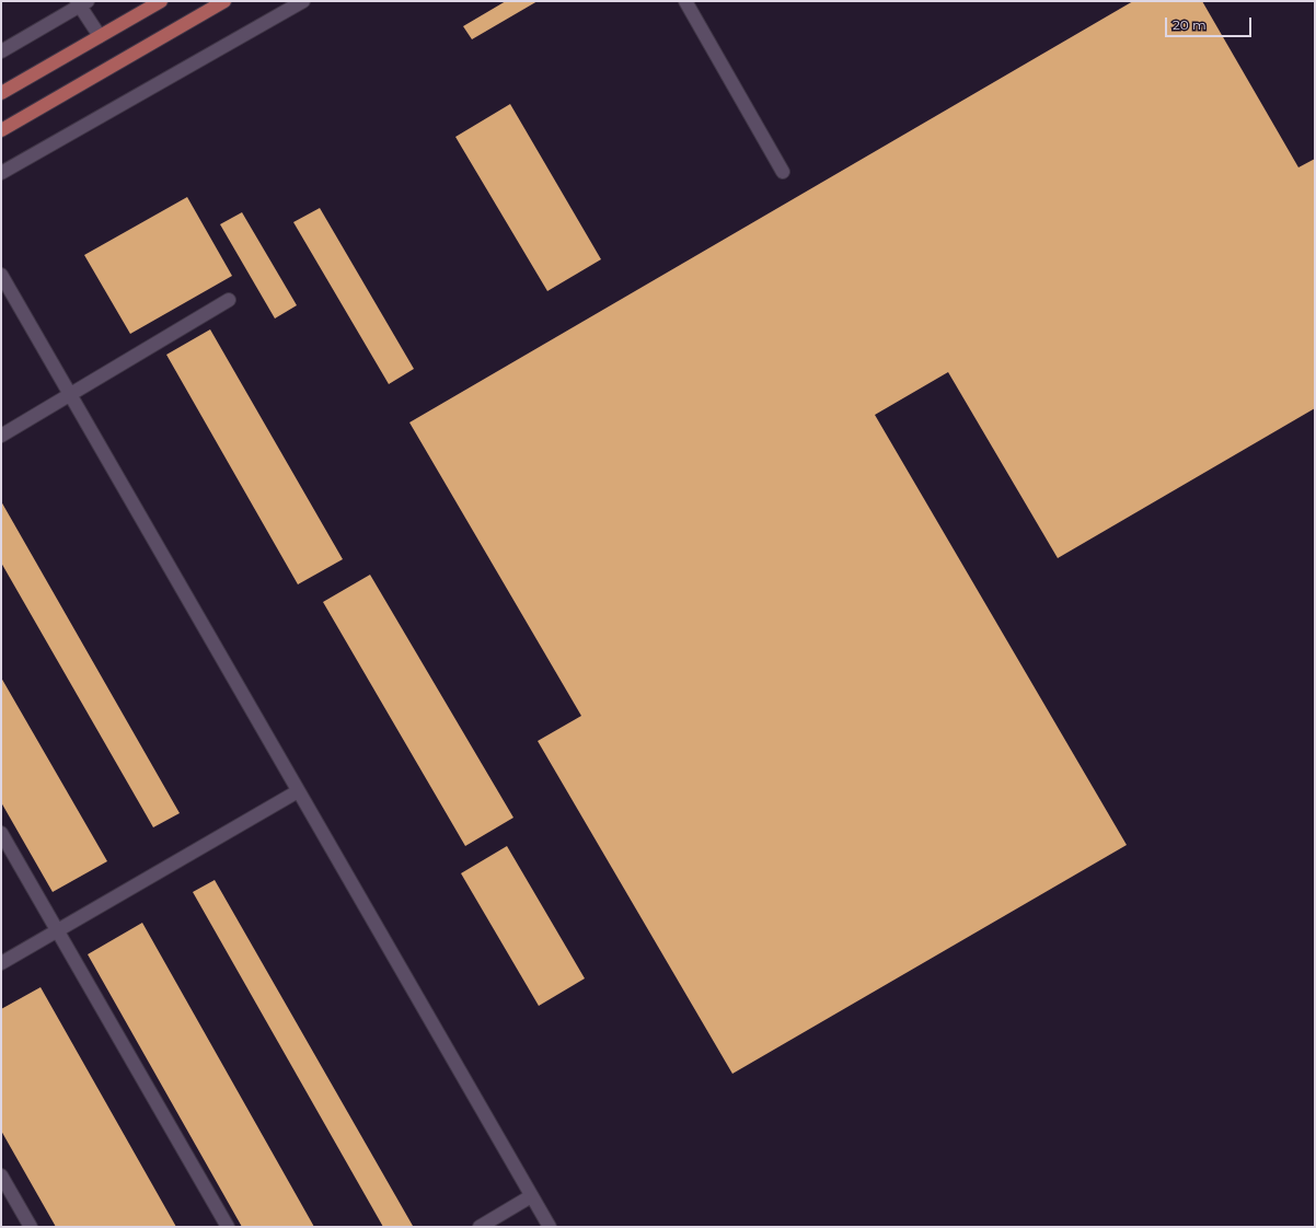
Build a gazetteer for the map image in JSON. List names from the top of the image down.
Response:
{
  "scale_bar": "20 m"
}
